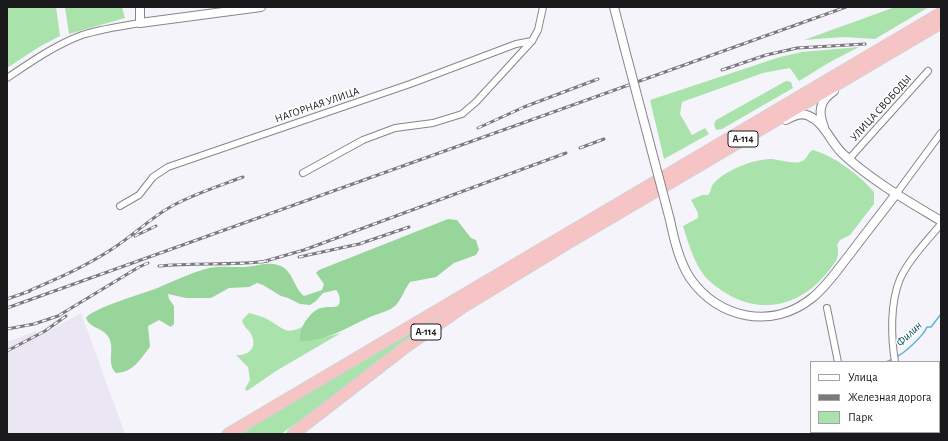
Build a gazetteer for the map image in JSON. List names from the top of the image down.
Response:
{
  "streets": {
    "highway": ["А-114"],
    "street": ["НАГОРНАЯ УЛИЦА", "УЛИЦА СВОБОДЫ"]
  },
  "water": ["Филин"],
  "legend": ["Улица", "Железная дорога", "Парк"]
}
